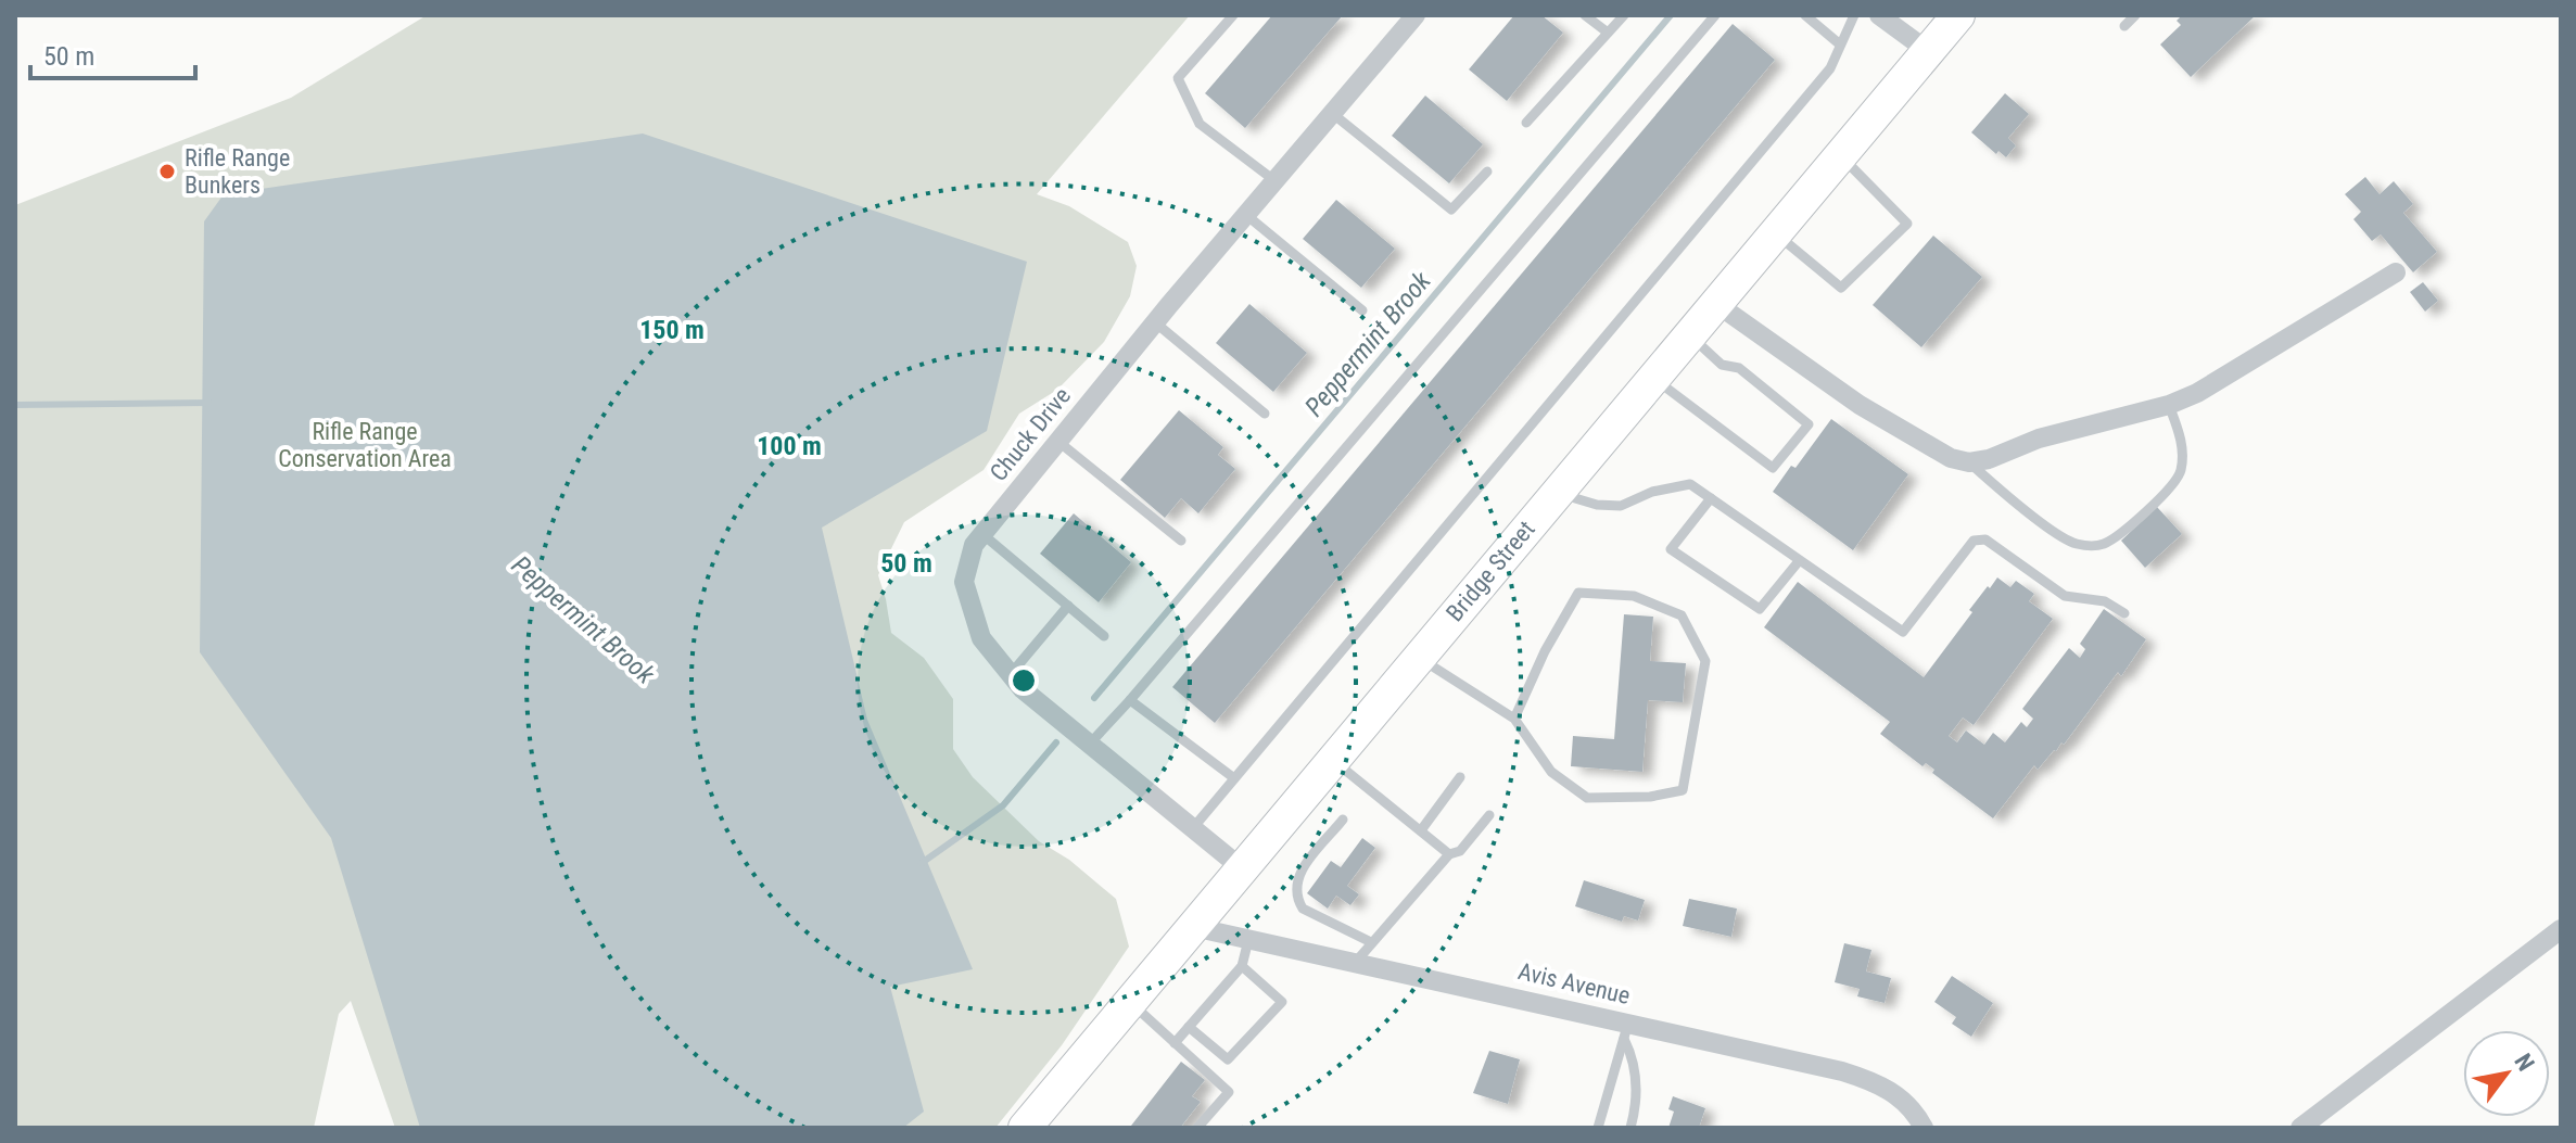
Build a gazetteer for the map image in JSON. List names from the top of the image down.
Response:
{
  "streets": {
    "main road": ["Bridge Street"],
    "street": ["Chuck Drive", "Avis Avenue"]
  },
  "crossings": [
    ["Chuck Drive", "Bridge Street"],
    ["Bridge Street", "Avis Avenue"]
  ],
  "water": ["Peppermint Brook"],
  "parks": ["Rifle Range Conservation Area"],
  "places": ["Rifle Range Bunkers"],
  "scale_bar": "50 m",
  "north": "top right",
  "rings": ["150 m", "100 m", "50 m"]
}
